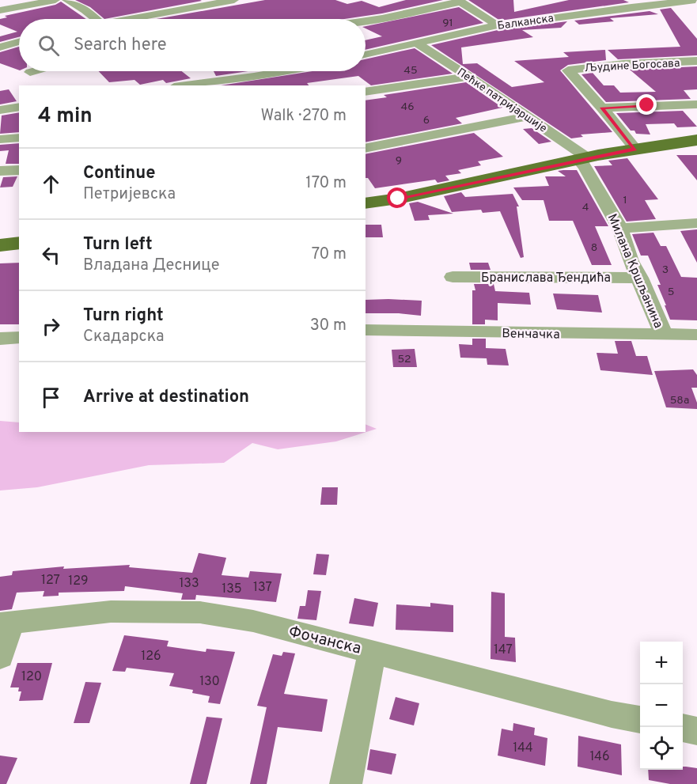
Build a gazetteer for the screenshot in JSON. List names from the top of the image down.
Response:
{
  "streets": {
    "street": [
      "Балканска",
      "Људине Богосава",
      "Пећке патријаршије",
      "Милана Кршљанина",
      "Бранислава Ђендића",
      "Венчачка",
      "Фочанска"
    ]
  },
  "crossings": [
    ["Балканска", "Пећке патријаршије"],
    ["Пећке патријаршије", "Милана Кршљанина"],
    ["Милана Кршљанина", "Бранислава Ђендића"],
    ["Милана Кршљанина", "Венчачка"]
  ],
  "house_numbers": [
    "91",
    "45",
    "46",
    "6",
    "9",
    "1",
    "4",
    "8",
    "3",
    "5",
    "52",
    "58a",
    "127",
    "129",
    "133",
    "137",
    "135",
    "147",
    "126",
    "120",
    "130",
    "144",
    "146"
  ],
  "page": {
    "search": "Search here",
    "heading": ["4 min", "Walk · 270 m"],
    "list": [
      ["Continue", "Петријевска", "170 m"],
      ["Turn left", "Владана Деснице", "70 m"],
      ["Turn right", "Скадарска", "30 m"],
      "Arrive at destination"
    ],
    "map_buttons": ["+", "−"]
  }
}
